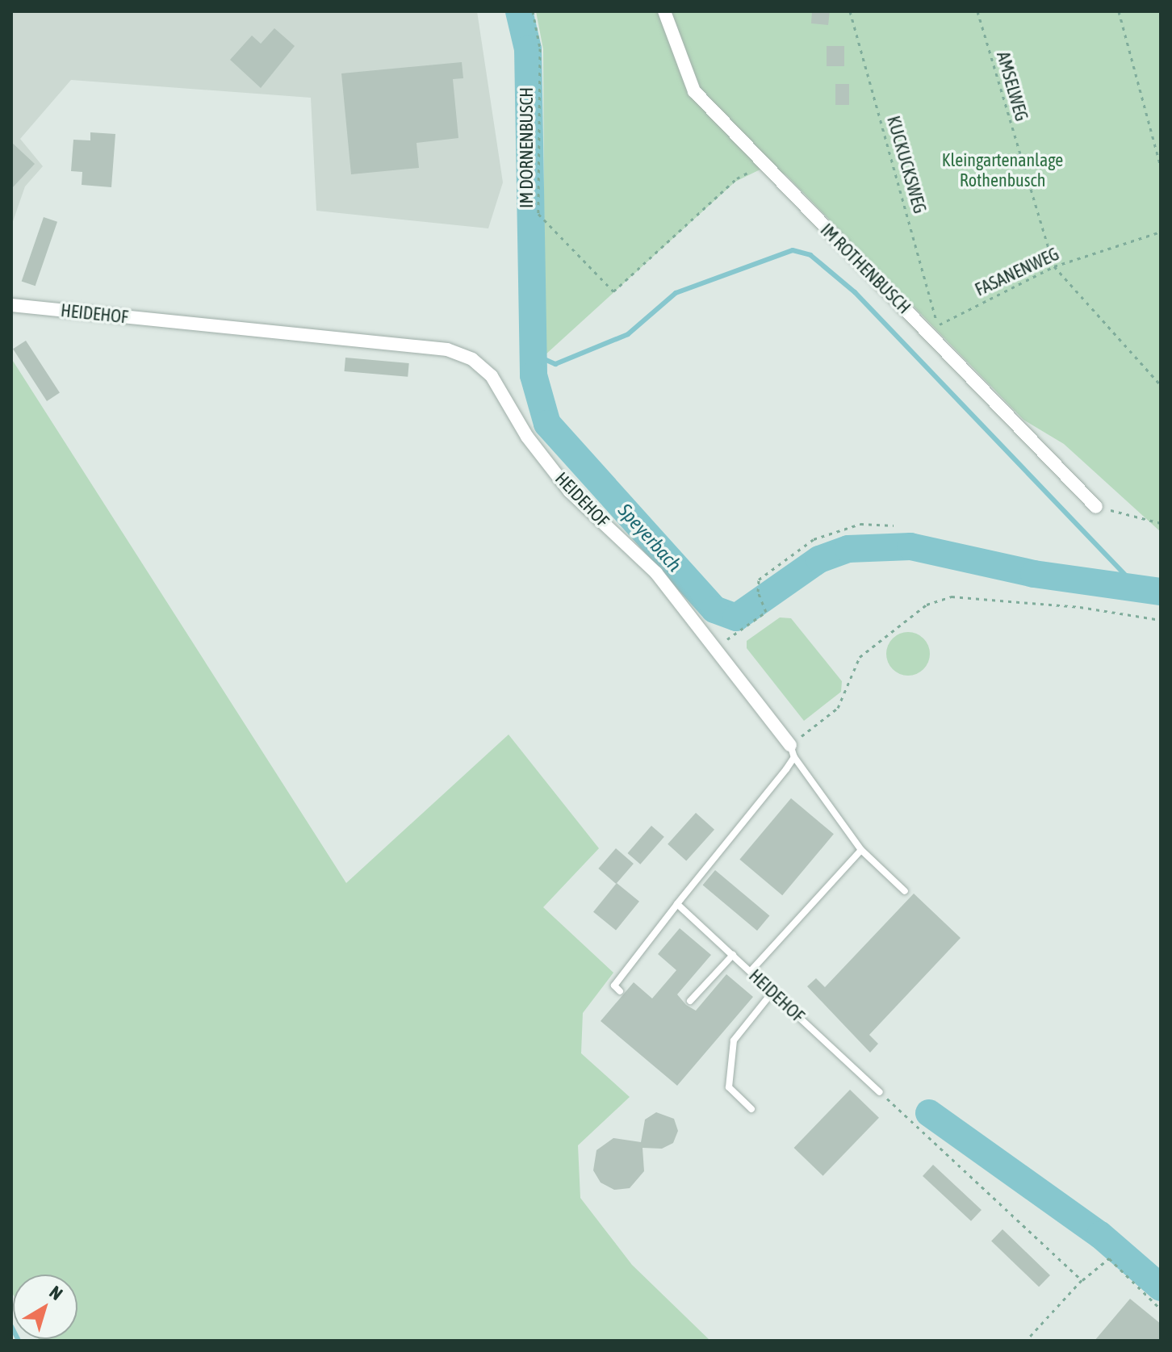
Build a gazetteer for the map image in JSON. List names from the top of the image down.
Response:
{
  "streets": {
    "street": ["IM ROTHENBUSCH", "HEIDEHOF"],
    "path": [
      "AMSELWEG",
      "IM DORNENBUSCH",
      "KUCKUCKSWEG",
      "FASANENWEG"
    ]
  },
  "crossings": [
    ["AMSELWEG", "FASANENWEG"],
    ["IM DORNENBUSCH", "IM ROTHENBUSCH"],
    ["KUCKUCKSWEG", "FASANENWEG"]
  ],
  "water": ["Speyerbach"],
  "parks": ["Kleingartenanlage Rothenbusch"],
  "north": "top right"
}
